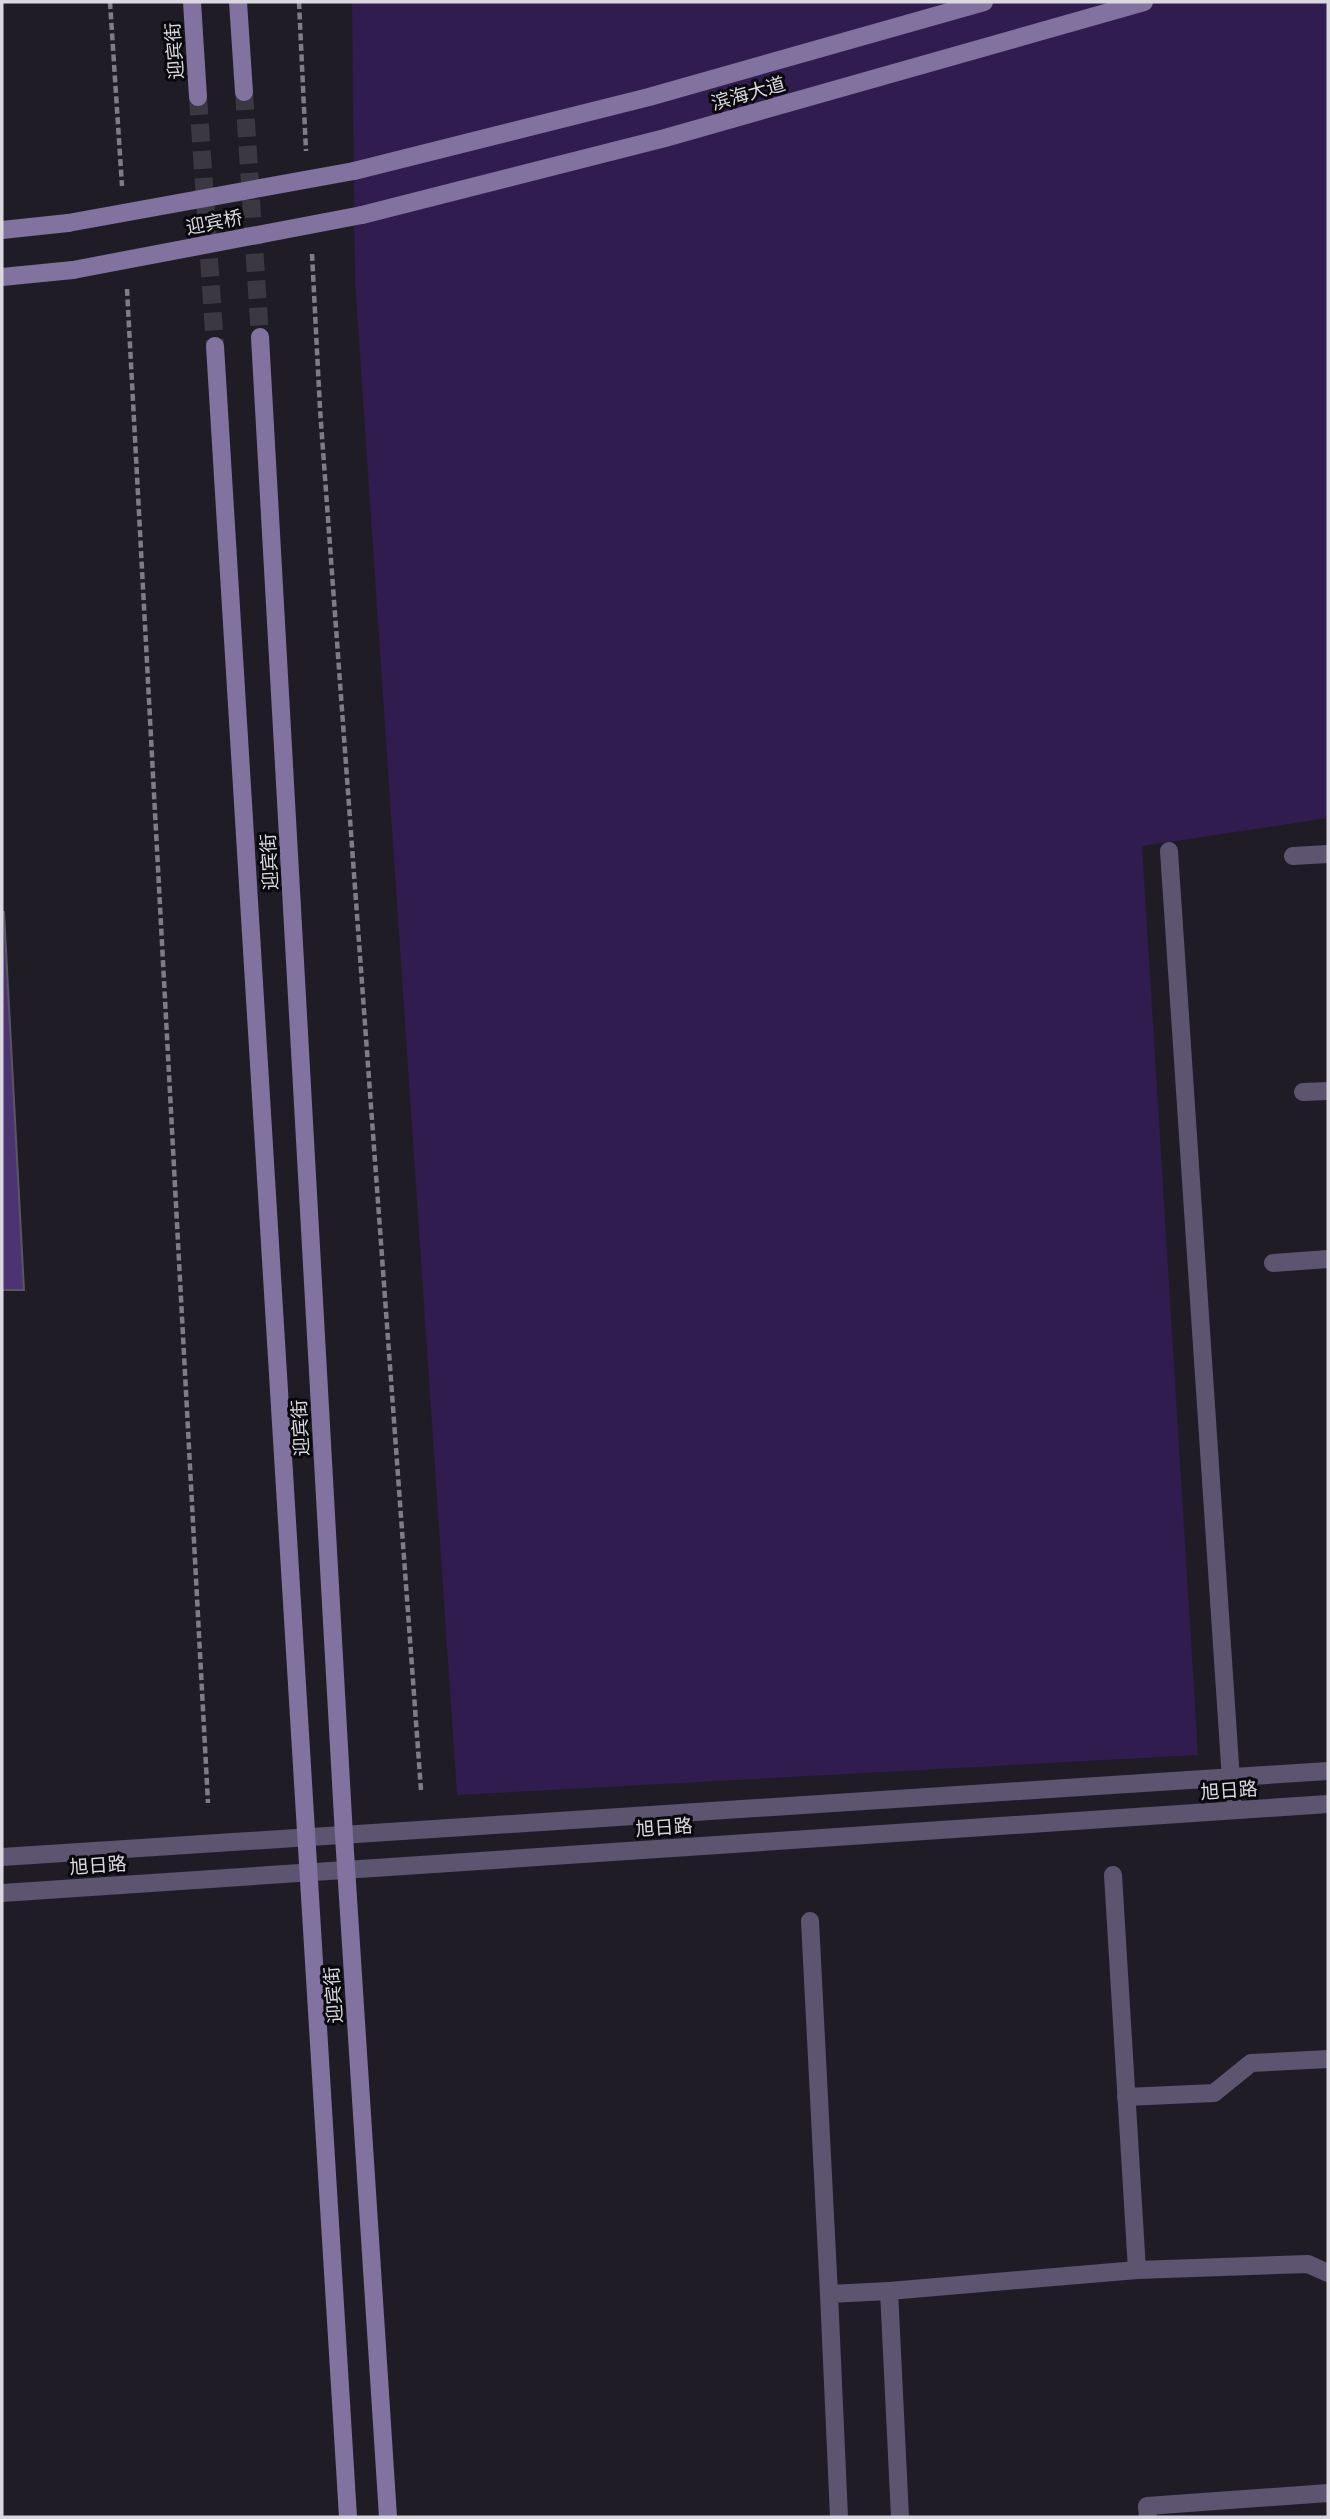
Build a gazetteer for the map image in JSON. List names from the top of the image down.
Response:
{
  "streets": {
    "main road": ["迎宾街", "滨海大道", "迎宾桥"],
    "street": ["旭日路"]
  },
  "crossings": [
    ["迎宾街", "旭日路"],
    ["滨海大道", "迎宾桥"]
  ]
}
